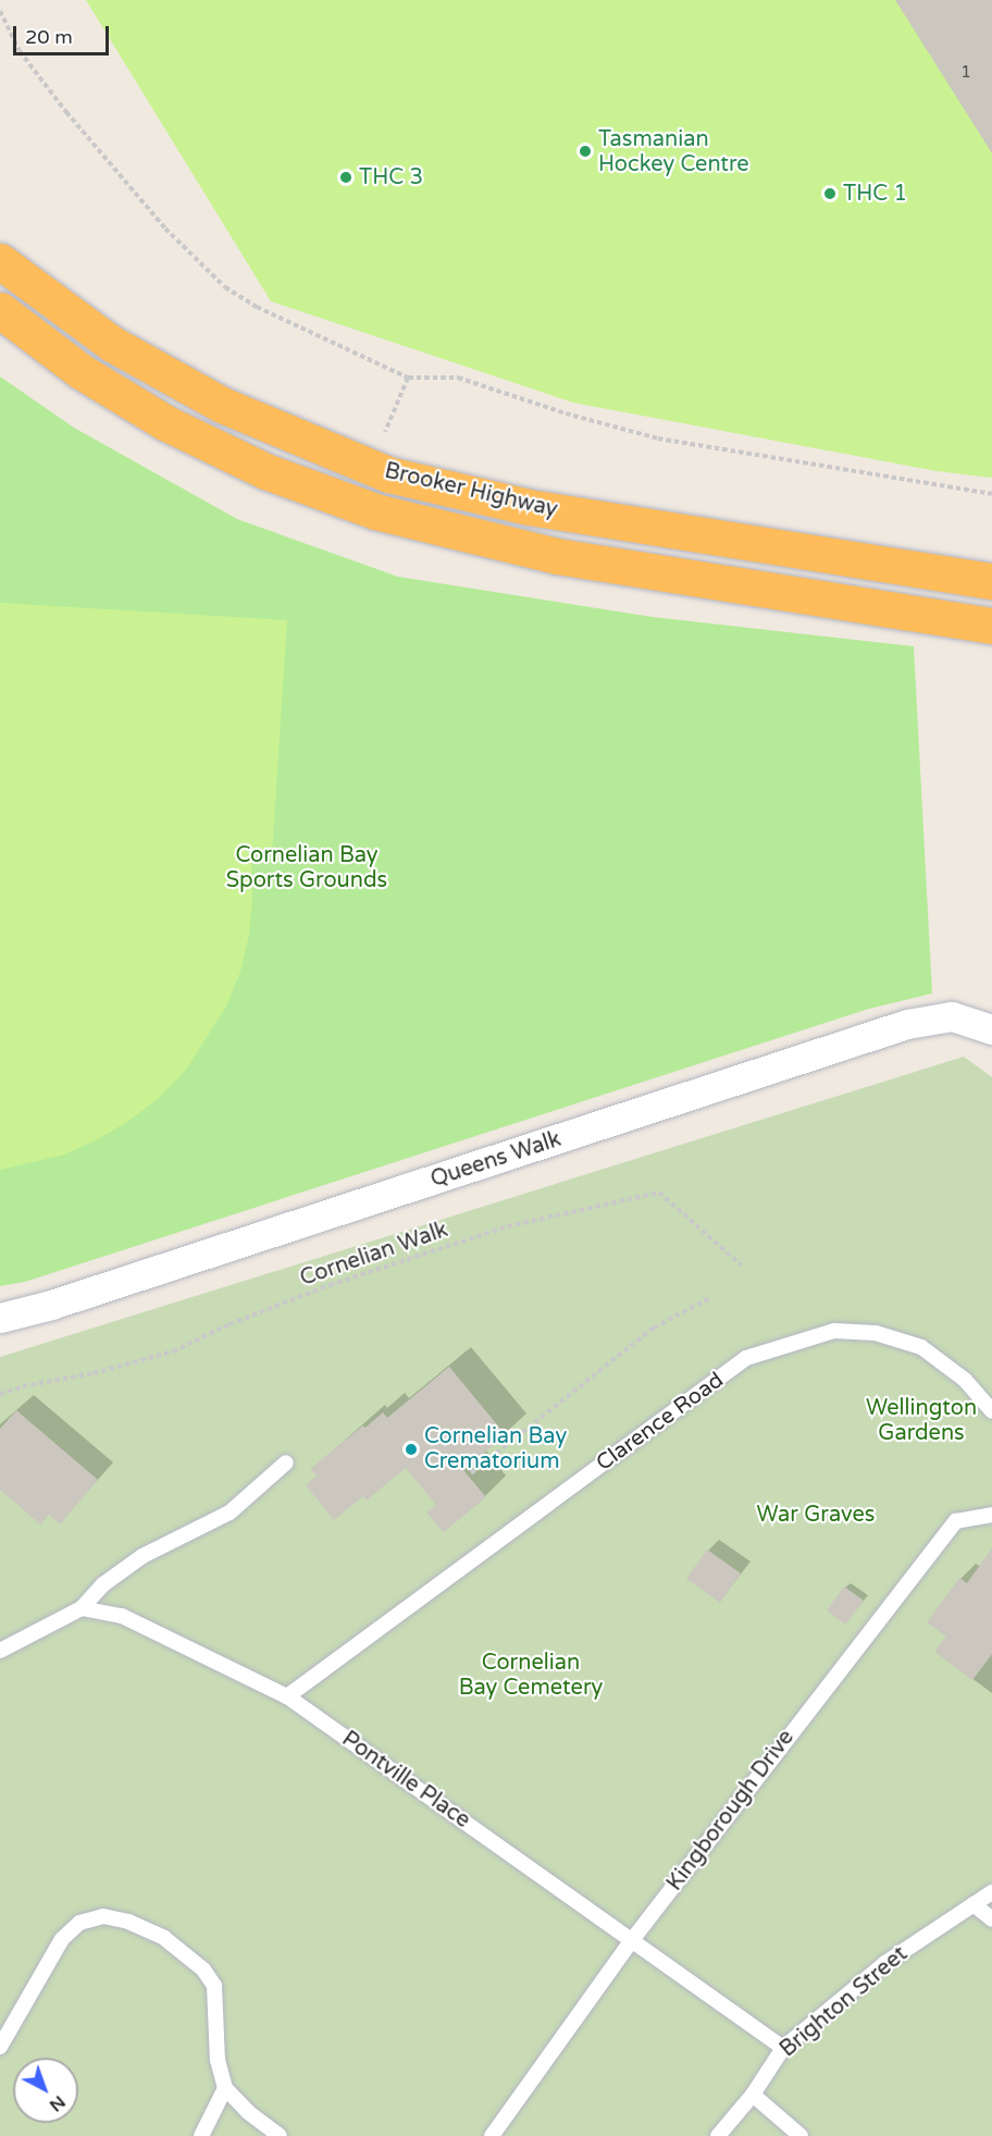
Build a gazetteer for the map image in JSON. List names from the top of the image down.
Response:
{
  "streets": {
    "highway": ["Brooker Highway"],
    "street": ["Queens Walk"],
    "lane": [
      "Clarence Road",
      "Pontville Place",
      "Kingborough Drive",
      "Brighton Street"
    ],
    "path": ["Cornelian Walk"]
  },
  "crossings": [
    ["Clarence Road", "Pontville Place"],
    ["Pontville Place", "Kingborough Drive"],
    ["Pontville Place", "Brighton Street"]
  ],
  "parks": [
    "Cornelian Bay Sports Grounds",
    "Wellington Gardens",
    "War Graves",
    "Cornelian Bay Cemetery"
  ],
  "places": [
    "Tasmanian Hockey Centre",
    "THC 3",
    "THC 1",
    "Cornelian Bay Crematorium"
  ],
  "house_numbers": ["1"],
  "scale_bar": "20 m",
  "north": "bottom right"
}
